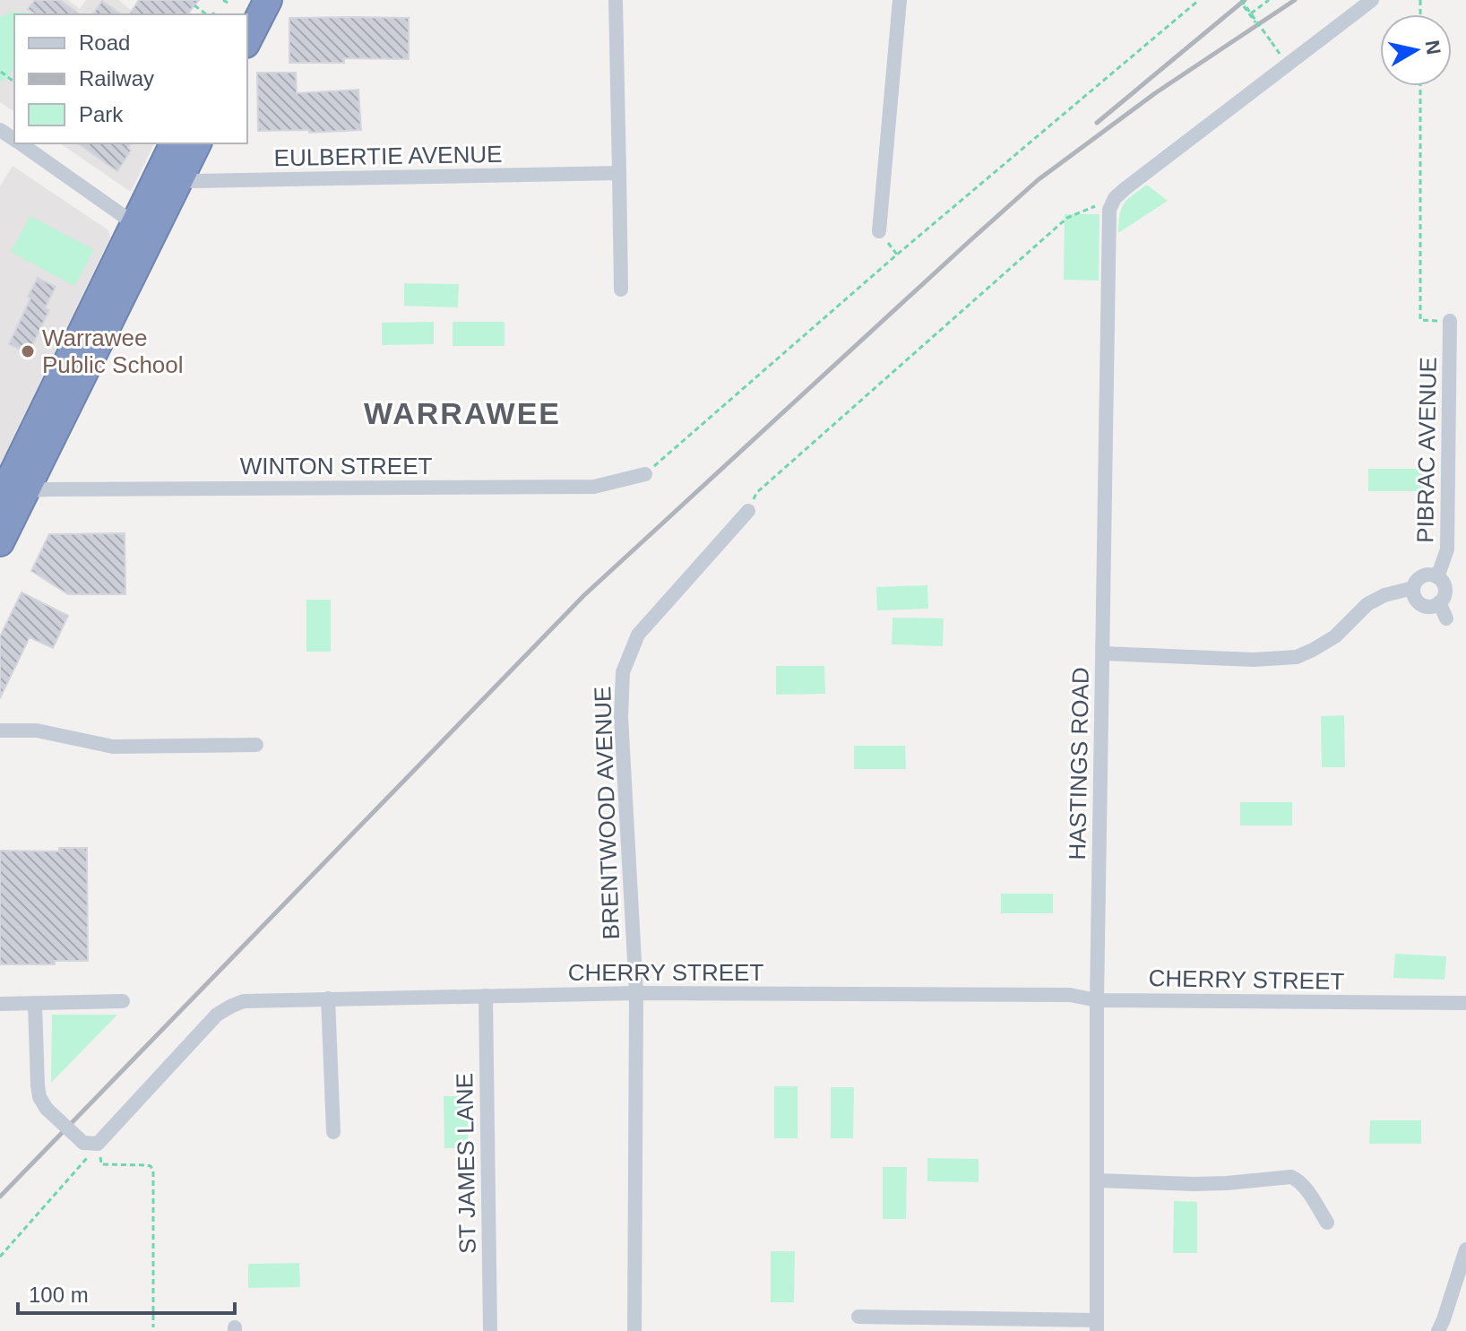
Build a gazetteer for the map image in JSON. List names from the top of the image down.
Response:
{
  "streets": {
    "street": [
      "EULBERTIE AVENUE",
      "PIBRAC AVENUE",
      "WINTON STREET",
      "HASTINGS ROAD",
      "BRENTWOOD AVENUE",
      "CHERRY STREET",
      "ST JAMES LANE"
    ]
  },
  "crossings": [
    ["HASTINGS ROAD", "CHERRY STREET"],
    ["BRENTWOOD AVENUE", "CHERRY STREET"],
    ["CHERRY STREET", "ST JAMES LANE"]
  ],
  "districts": ["WARRAWEE"],
  "places": ["Warrawee Public School"],
  "legend": ["Road", "Railway", "Park"],
  "scale_bar": "100 m",
  "north": "right"
}
